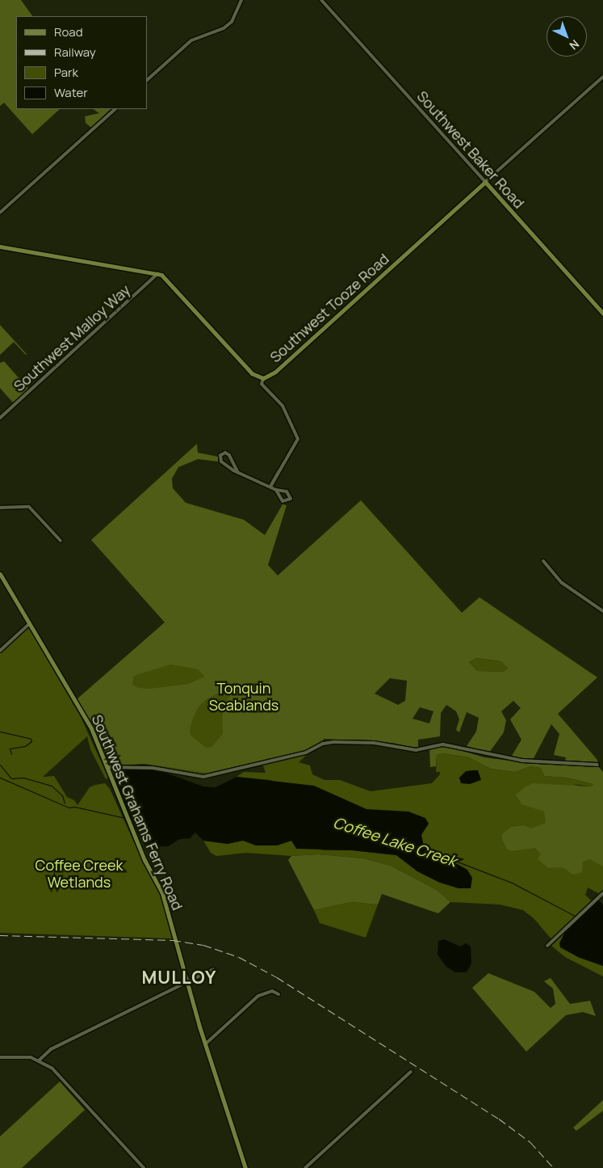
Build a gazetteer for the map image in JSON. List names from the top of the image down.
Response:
{
  "streets": {
    "main road": ["Southwest Baker Road", "Southwest Tooze Road", "Southwest Grahams Ferry Road"],
    "street": ["Southwest Malloy Way"]
  },
  "crossings": [
    ["Southwest Baker Road", "Southwest Tooze Road"],
    ["Southwest Tooze Road", "Southwest Malloy Way"]
  ],
  "districts": ["MULLOY"],
  "water": ["Coffee Lake Creek"],
  "parks": ["Tonquin Scablands", "Coffee Creek Wetlands"],
  "legend": [
    "Road",
    "Railway",
    "Park",
    "Water"
  ],
  "north": "bottom right"
}
